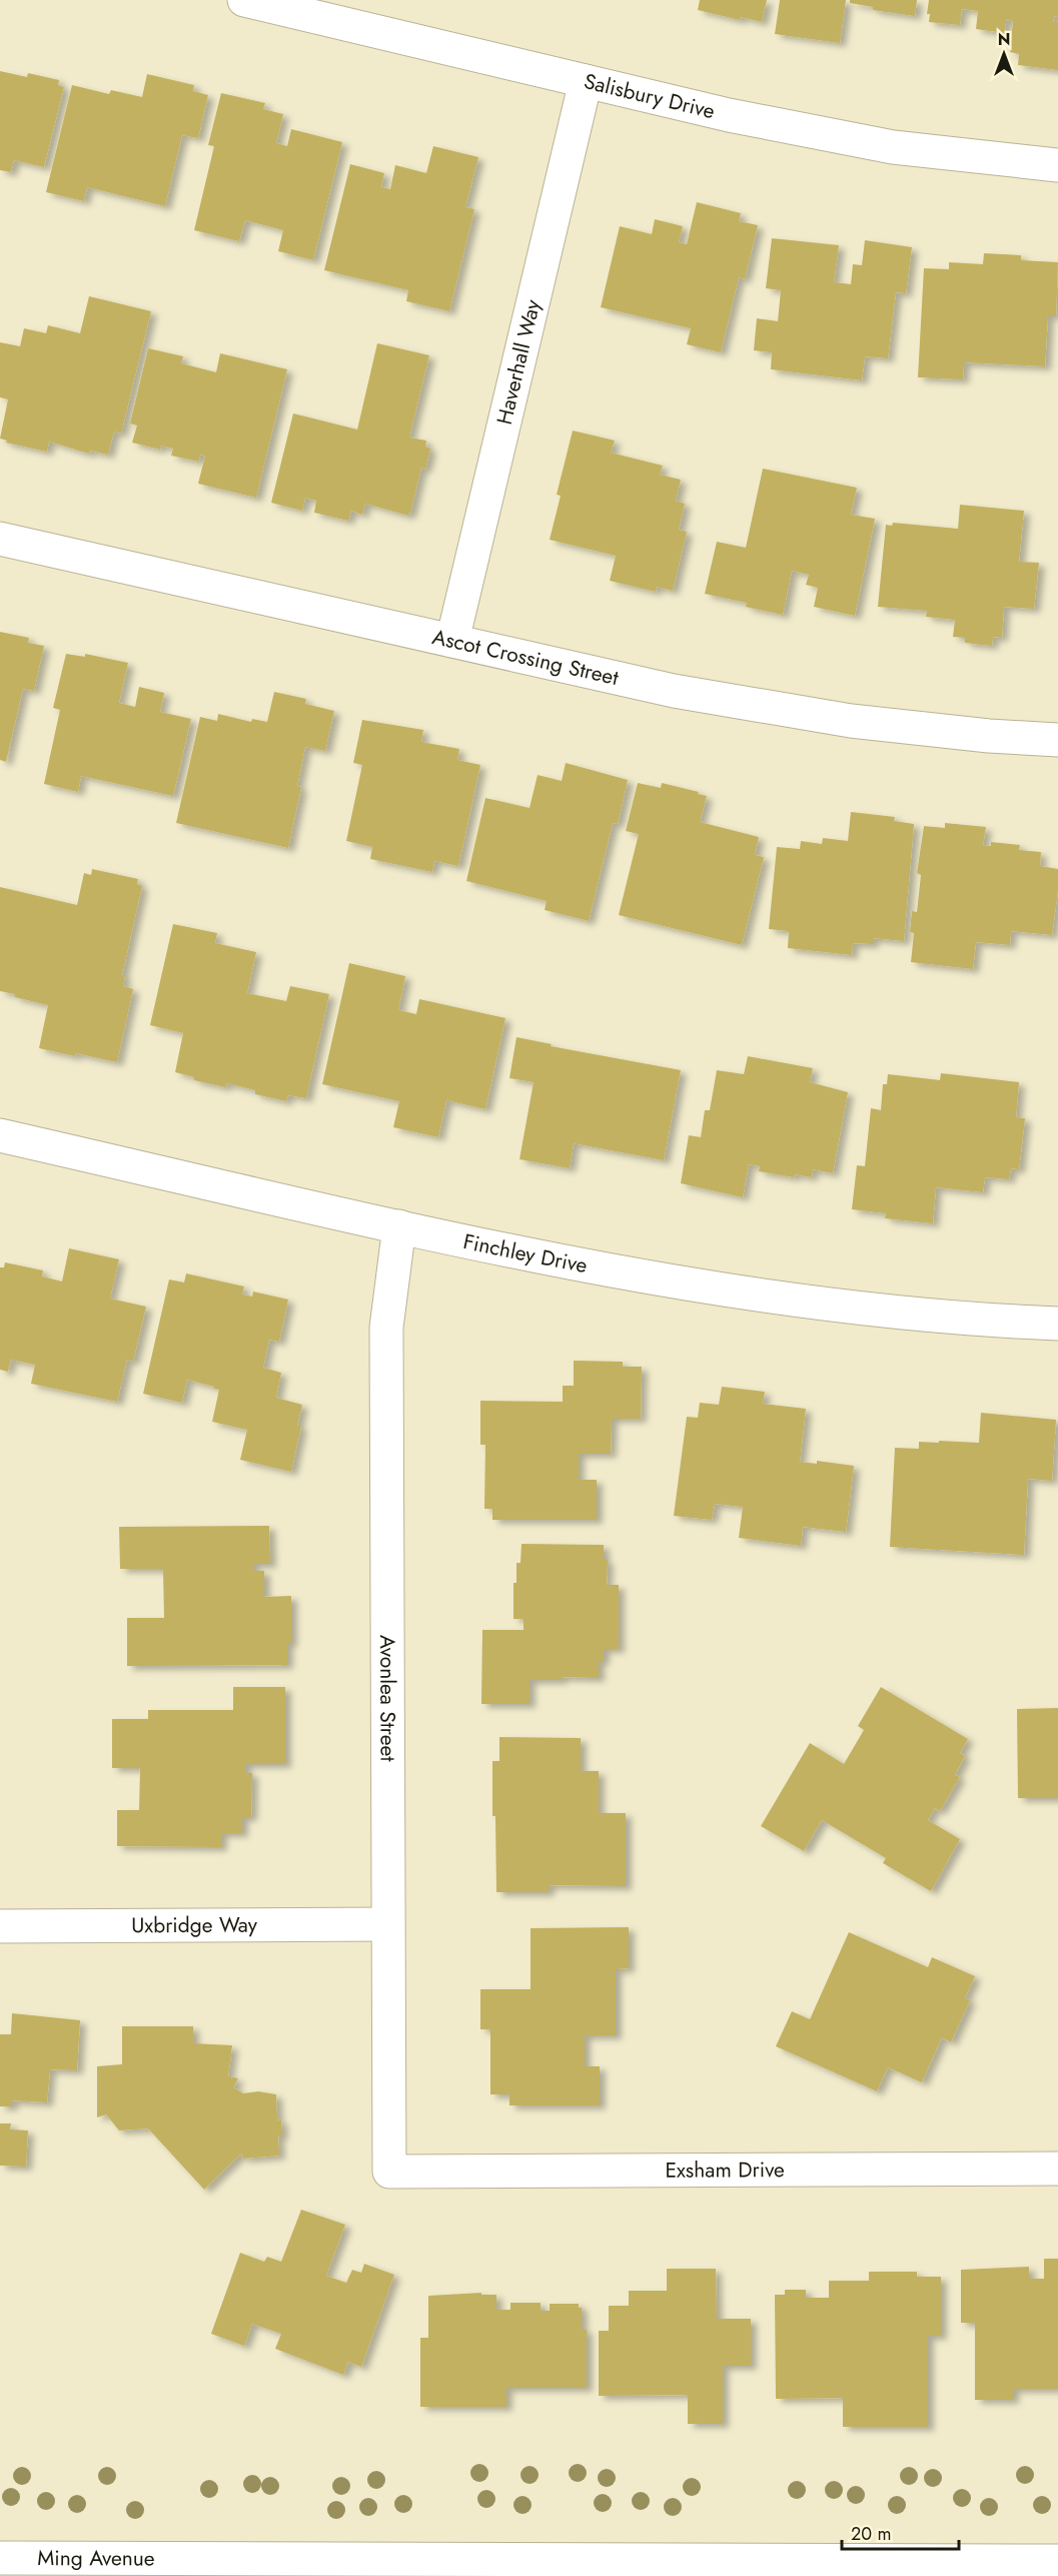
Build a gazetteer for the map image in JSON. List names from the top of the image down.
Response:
{
  "streets": {
    "street": [
      "Salisbury Drive",
      "Haverhall Way",
      "Ascot Crossing Street",
      "Finchley Drive",
      "Avonlea Street",
      "Uxbridge Way",
      "Exsham Drive",
      "Ming Avenue"
    ]
  },
  "crossings": [
    ["Salisbury Drive", "Haverhall Way"],
    ["Haverhall Way", "Ascot Crossing Street"],
    ["Finchley Drive", "Avonlea Street"],
    ["Avonlea Street", "Uxbridge Way"],
    ["Avonlea Street", "Exsham Drive"]
  ],
  "scale_bar": "20 m",
  "north": "top"
}
